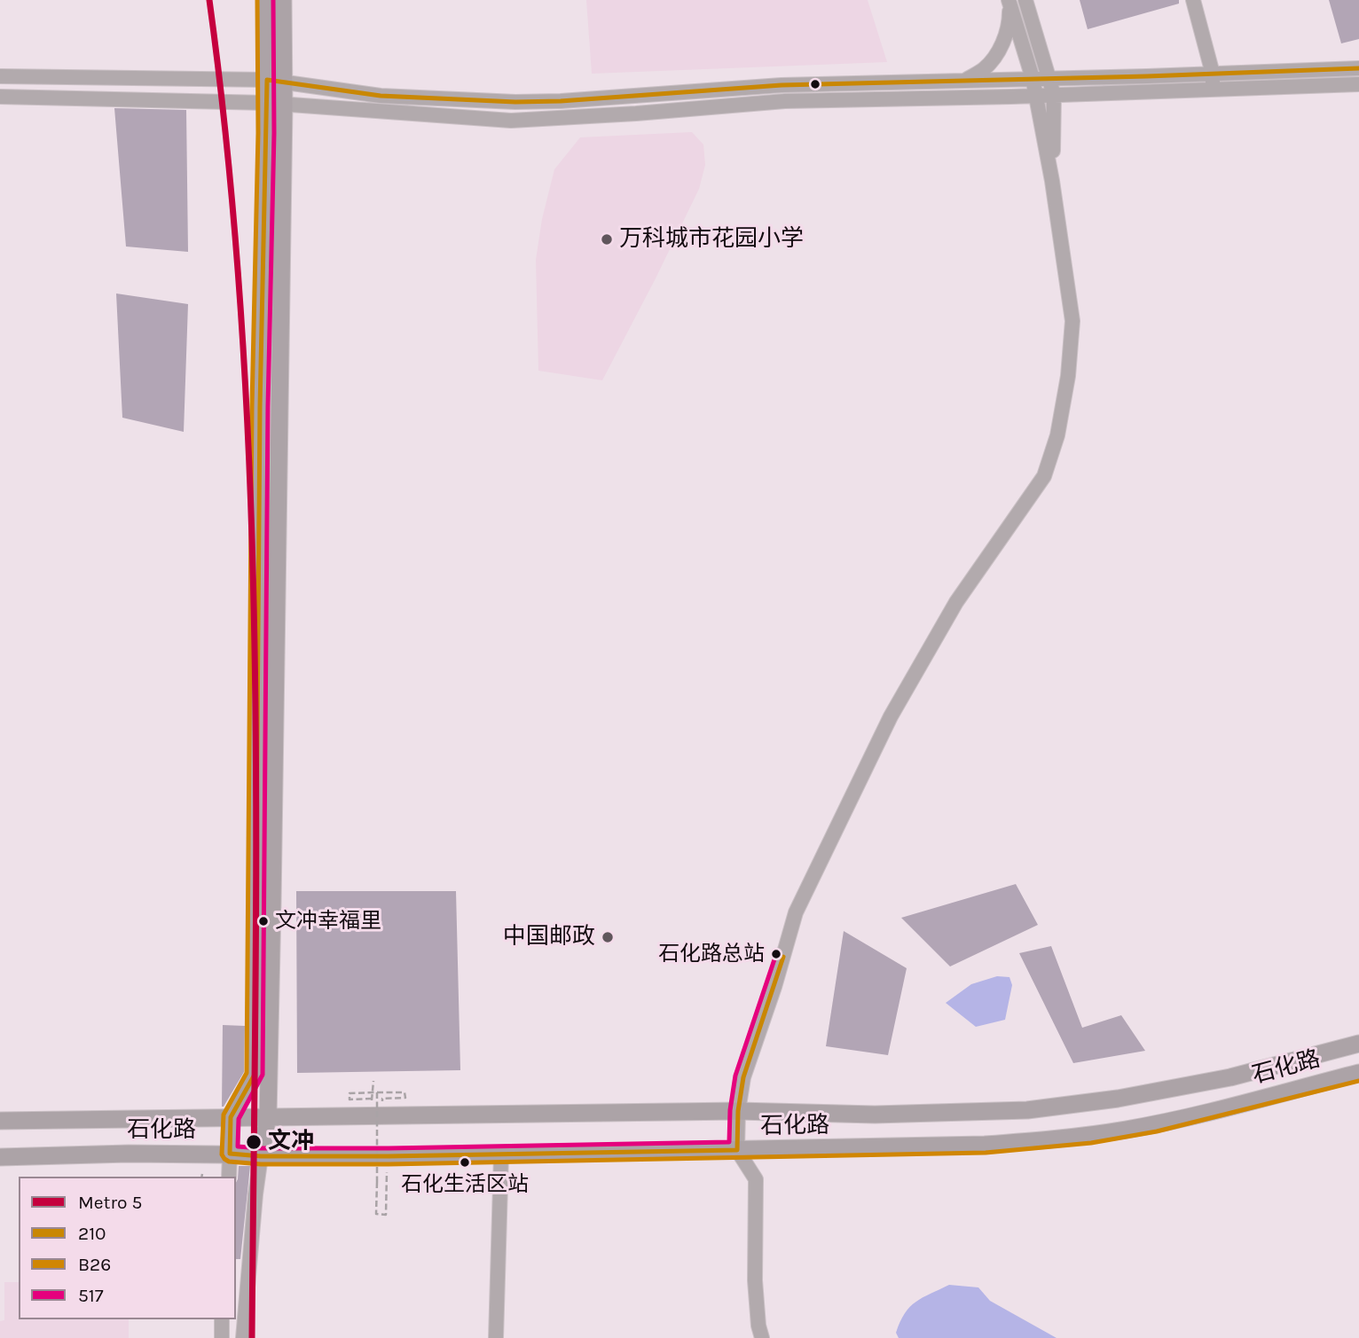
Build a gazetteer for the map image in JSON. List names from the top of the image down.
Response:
{
  "streets": {
    "main road": ["石化路"]
  },
  "places": [
    "万科城市花园小学",
    "文冲幸福里",
    "中国邮政",
    "石化路总站",
    "文冲",
    "石化生活区站"
  ],
  "lines": [
    "metro line 5",
    "transit line B26",
    "transit line 517",
    "transit line 210"
  ],
  "legend": [
    "Metro 5",
    "210",
    "B26",
    "517"
  ]
}
